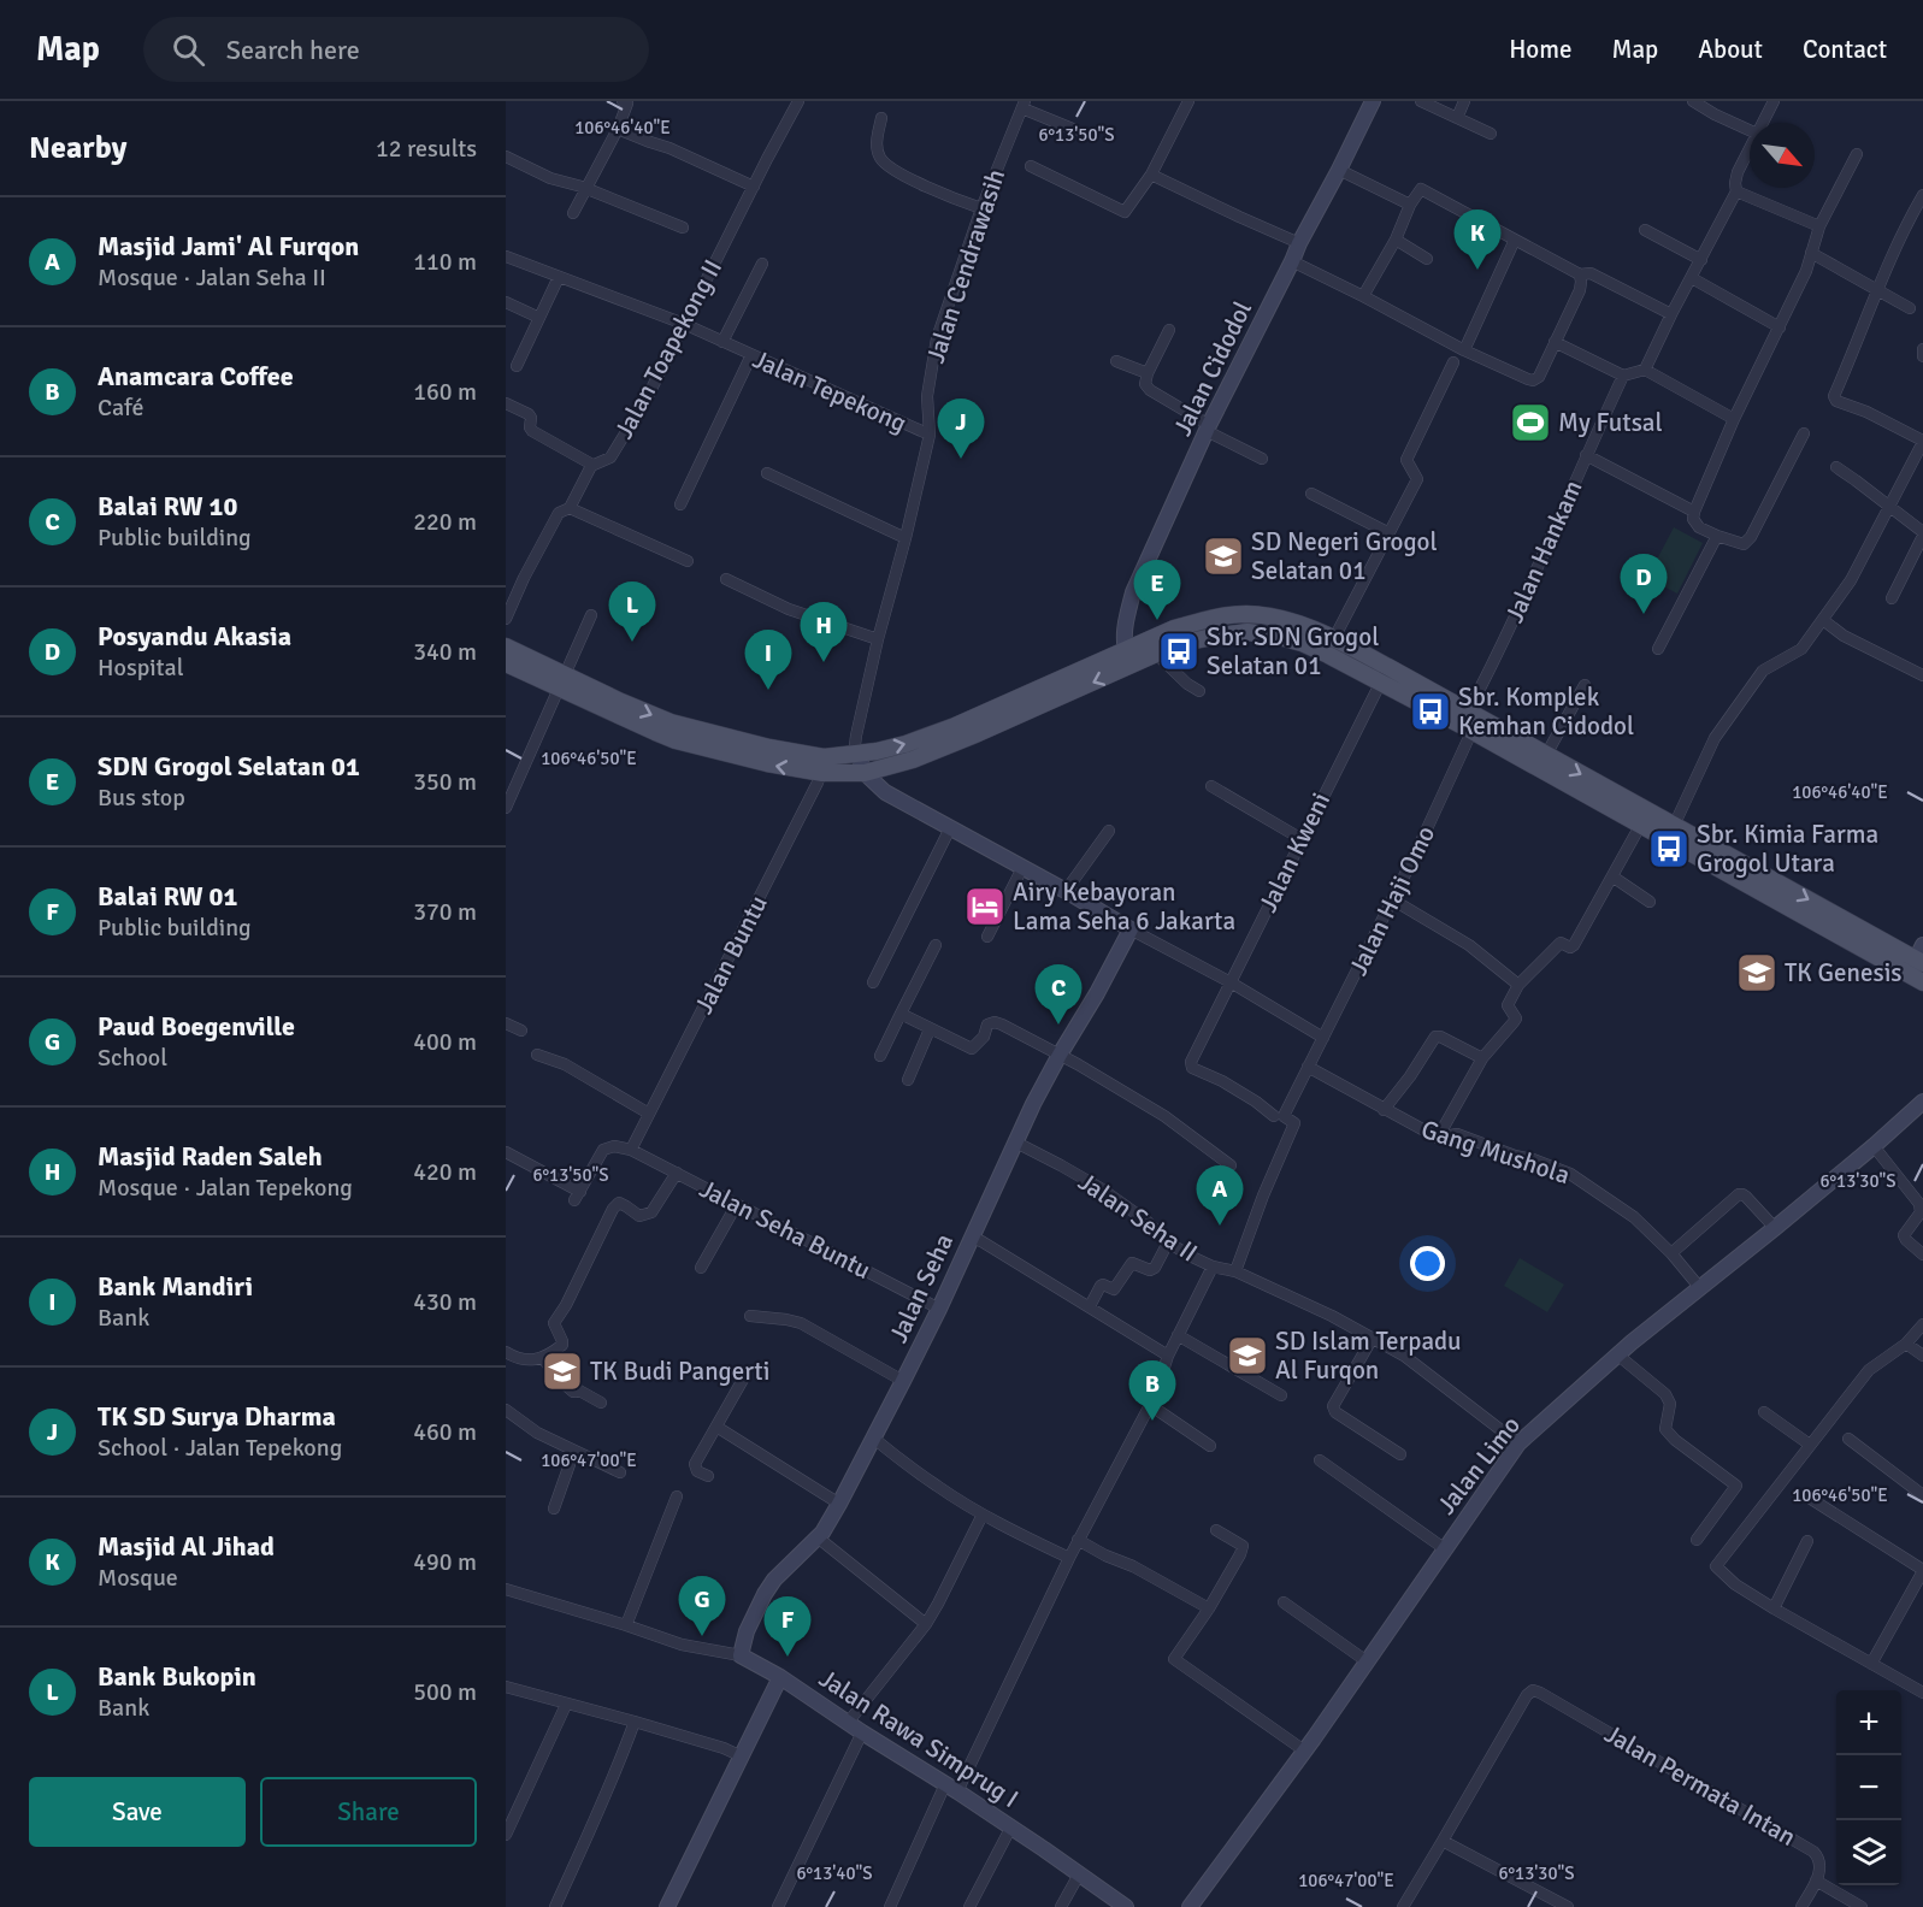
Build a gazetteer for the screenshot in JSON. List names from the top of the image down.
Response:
{
  "streets": {
    "street": [
      "Jalan Cendrawasih",
      "Jalan Toapekong II",
      "Jalan Cidodol",
      "Jalan Tepekong",
      "Jalan Hankam",
      "Jalan Kweni",
      "Jalan Haji Omo",
      "Jalan Buntu",
      "Gang Mushola",
      "Jalan Seha II",
      "Jalan Seha Buntu",
      "Jalan Seha",
      "Jalan Limo",
      "Jalan Rawa Simprug I",
      "Jalan Permata Intan"
    ]
  },
  "crossings": [
    ["Jalan Cendrawasih", "Jalan Tepekong"],
    ["Jalan Toapekong II", "Jalan Tepekong"],
    ["Jalan Hankam", "Jalan Haji Omo"],
    ["Jalan Haji Omo", "Gang Mushola"],
    ["Jalan Haji Omo", "Jalan Seha II"],
    ["Jalan Buntu", "Jalan Seha Buntu"],
    ["Gang Mushola", "Jalan Limo"],
    ["Jalan Seha II", "Jalan Seha"],
    ["Jalan Seha II", "Jalan Limo"],
    ["Jalan Seha Buntu", "Jalan Seha"],
    ["Jalan Seha", "Jalan Rawa Simprug I"]
  ],
  "places": {
    "sports": ["My Futsal"],
    "school or university": [
      "SD Negeri Grogol Selatan 01",
      "TK Genesis",
      "SD Islam Terpadu Al Furqon",
      "TK Budi Pangerti"
    ],
    "bus stop": ["Sbr. SDN Grogol Selatan 01", "Sbr. Komplek Kemhan Cidodol", "Sbr. Kimia Farma Grogol Utara"],
    "hotel": ["Airy Kebayoran Lama Seha 6 Jakarta"]
  },
  "north": "bottom right",
  "page": {
    "header": "Map",
    "search": "Search here",
    "nav": [
      "Home",
      "Map",
      "About",
      "Contact"
    ],
    "heading": ["Nearby", "12 results"],
    "list": [
      {
        "mark": "A",
        "name": "Masjid Jami' Al Furqon",
        "note": "Mosque · Jalan Seha II",
        "value": "110 m"
      },
      {
        "mark": "B",
        "name": "Anamcara Coffee",
        "note": "Café",
        "value": "160 m"
      },
      {
        "mark": "C",
        "name": "Balai RW 10",
        "note": "Public building",
        "value": "220 m"
      },
      {
        "mark": "D",
        "name": "Posyandu Akasia",
        "note": "Hospital",
        "value": "340 m"
      },
      {
        "mark": "E",
        "name": "SDN Grogol Selatan 01",
        "note": "Bus stop",
        "value": "350 m"
      },
      {
        "mark": "F",
        "name": "Balai RW 01",
        "note": "Public building",
        "value": "370 m"
      },
      {
        "mark": "G",
        "name": "Paud Boegenville",
        "note": "School",
        "value": "400 m"
      },
      {
        "mark": "H",
        "name": "Masjid Raden Saleh",
        "note": "Mosque · Jalan Tepekong",
        "value": "420 m"
      },
      {
        "mark": "I",
        "name": "Bank Mandiri",
        "note": "Bank",
        "value": "430 m"
      },
      {
        "mark": "J",
        "name": "TK SD Surya Dharma",
        "note": "School · Jalan Tepekong",
        "value": "460 m"
      },
      {
        "mark": "K",
        "name": "Masjid Al Jihad",
        "note": "Mosque",
        "value": "490 m"
      },
      {
        "mark": "L",
        "name": "Bank Bukopin",
        "note": "Bank",
        "value": "500 m"
      }
    ],
    "pins": [
      "K",
      "J",
      "D",
      "E",
      "L",
      "H",
      "I",
      "C",
      "A",
      "B",
      "G",
      "F"
    ],
    "map_buttons": ["+", "−"],
    "buttons": ["Save", "Share"]
  },
  "coordinates": [
    "106°46'40\"E",
    "6°13'50\"S",
    "106°46'50\"E",
    "6°13'30\"S",
    "106°47'00\"E",
    "6°13'40\"S"
  ]
}
